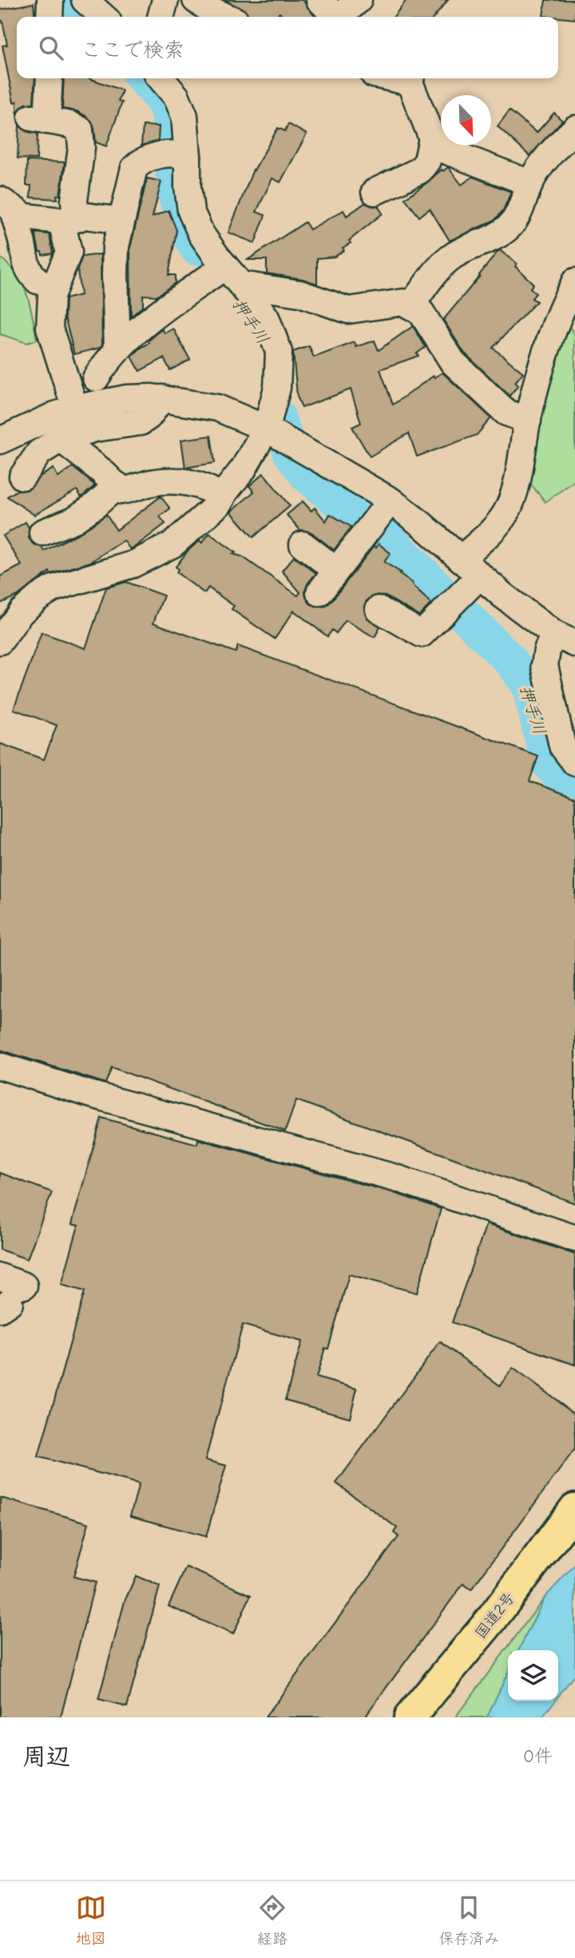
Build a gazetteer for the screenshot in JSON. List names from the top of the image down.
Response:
{
  "streets": {
    "highway": ["国道2号"]
  },
  "water": ["押手川"],
  "north": "bottom right",
  "page": {
    "search": "ここで検索",
    "heading": ["周辺", "0件"],
    "nav": ["地図", "経路", "保存済み"]
  }
}
